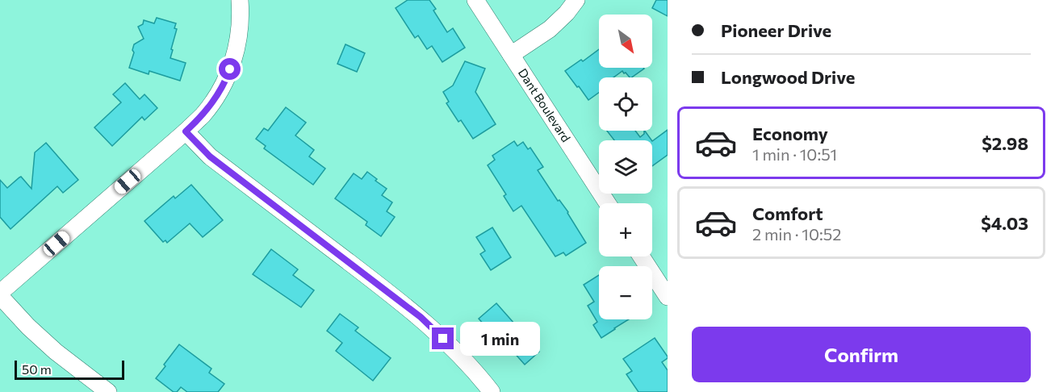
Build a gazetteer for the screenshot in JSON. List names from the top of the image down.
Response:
{
  "streets": {
    "street": ["Dant Boulevard"]
  },
  "scale_bar": "50 m",
  "north": "bottom right",
  "page": {
    "banner": ["Pioneer Drive", "Longwood Drive"],
    "map_buttons": ["+", "−"],
    "list": [
      {
        "name": "Economy",
        "note": "1 min · 10:51",
        "value": "$2.98"
      },
      {
        "name": "Comfort",
        "note": "2 min · 10:52",
        "value": "$4.03"
      }
    ],
    "buttons": "Confirm",
    "bubble": "1 min",
    "scale": "50 m"
  }
}
